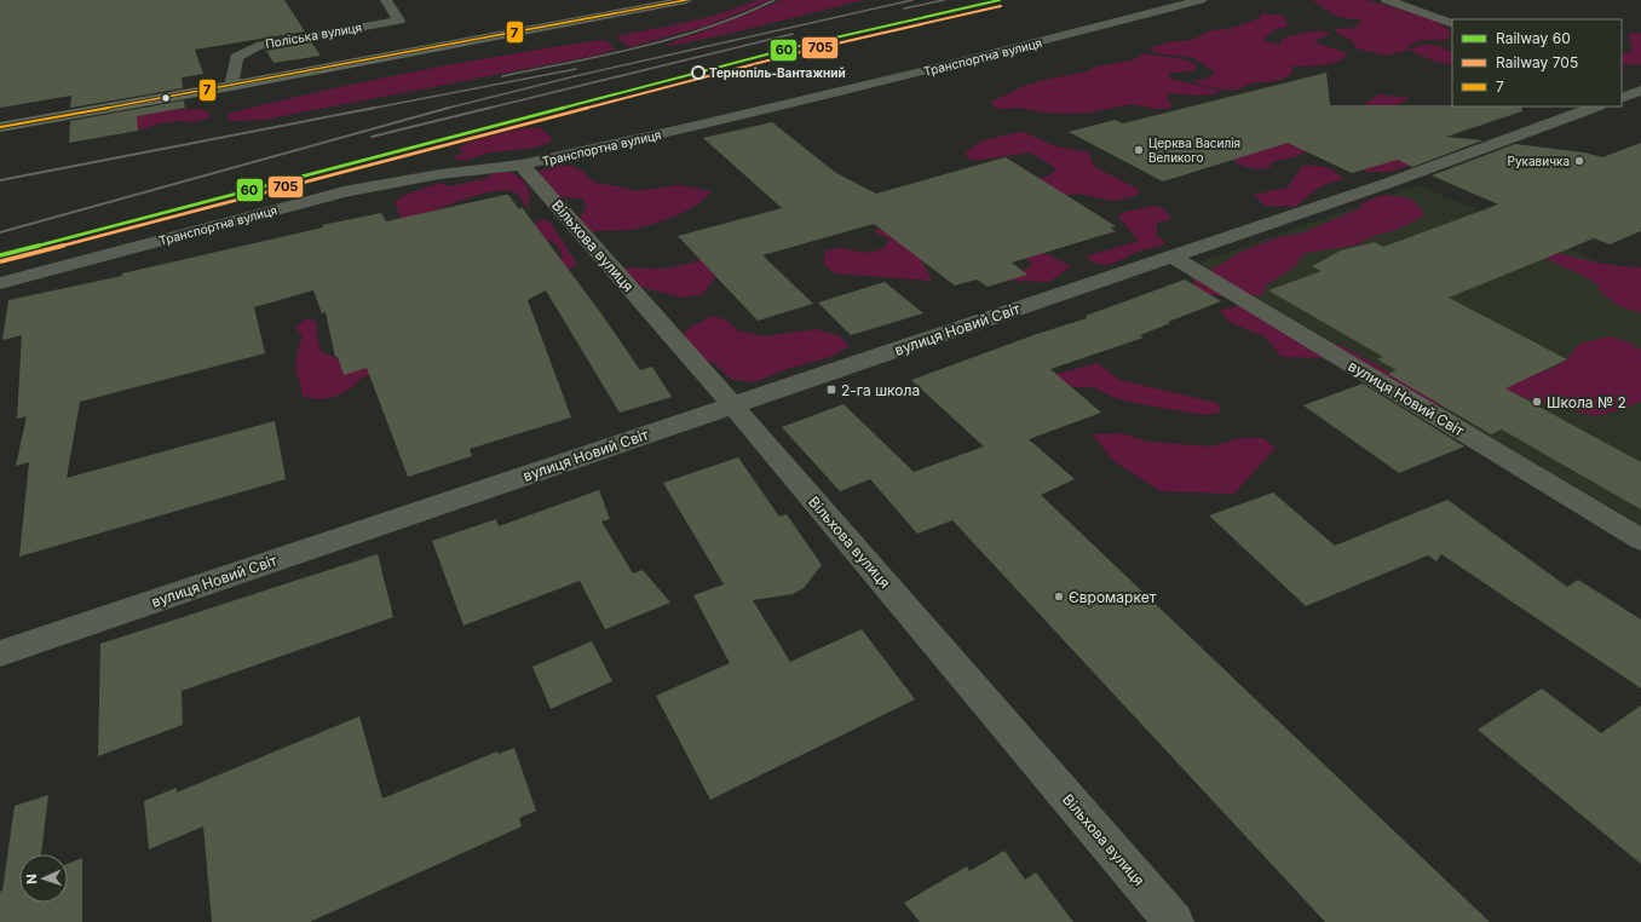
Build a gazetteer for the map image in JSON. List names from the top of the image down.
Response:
{
  "streets": {
    "street": [
      "Поліська вулиця",
      "Транспортна вулиця",
      "Вільхова вулиця",
      "вулиця Новий Світ"
    ]
  },
  "crossings": [
    ["Транспортна вулиця", "Вільхова вулиця"],
    ["Вільхова вулиця", "вулиця Новий Світ"]
  ],
  "places": {
    "other": [
      "Тернопіль-Вантажний",
      "Церква Василія Великого",
      "Рукавичка",
      "Школа № 2",
      "Євромаркет"
    ],
    "transit": ["2-га школа"]
  },
  "lines": ["rail line 60", "transit line 7", "rail line 705"],
  "legend": ["Railway 60", "Railway 705", "7"],
  "north": "left"
}
